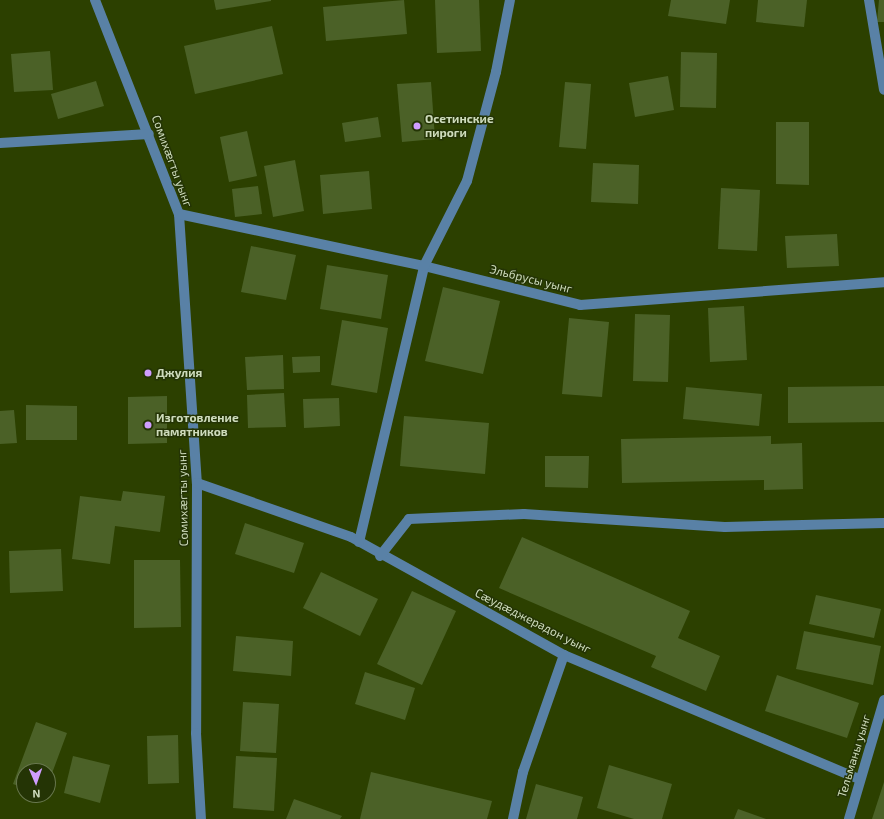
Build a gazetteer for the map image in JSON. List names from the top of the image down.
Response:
{
  "streets": {
    "street": [
      "Сомихæгты уынг",
      "Эльбрусы уынг",
      "Сæудæджерадон уынг",
      "Тельманы уынг"
    ]
  },
  "crossings": [
    ["Сомихæгты уынг", "Эльбрусы уынг"],
    ["Сомихæгты уынг", "Сæудæджерадон уынг"],
    ["Сæудæджерадон уынг", "Тельманы уынг"]
  ],
  "places": ["Осетинские пироги", "Джулия", "Изготовление памятников"],
  "north": "bottom"
}
